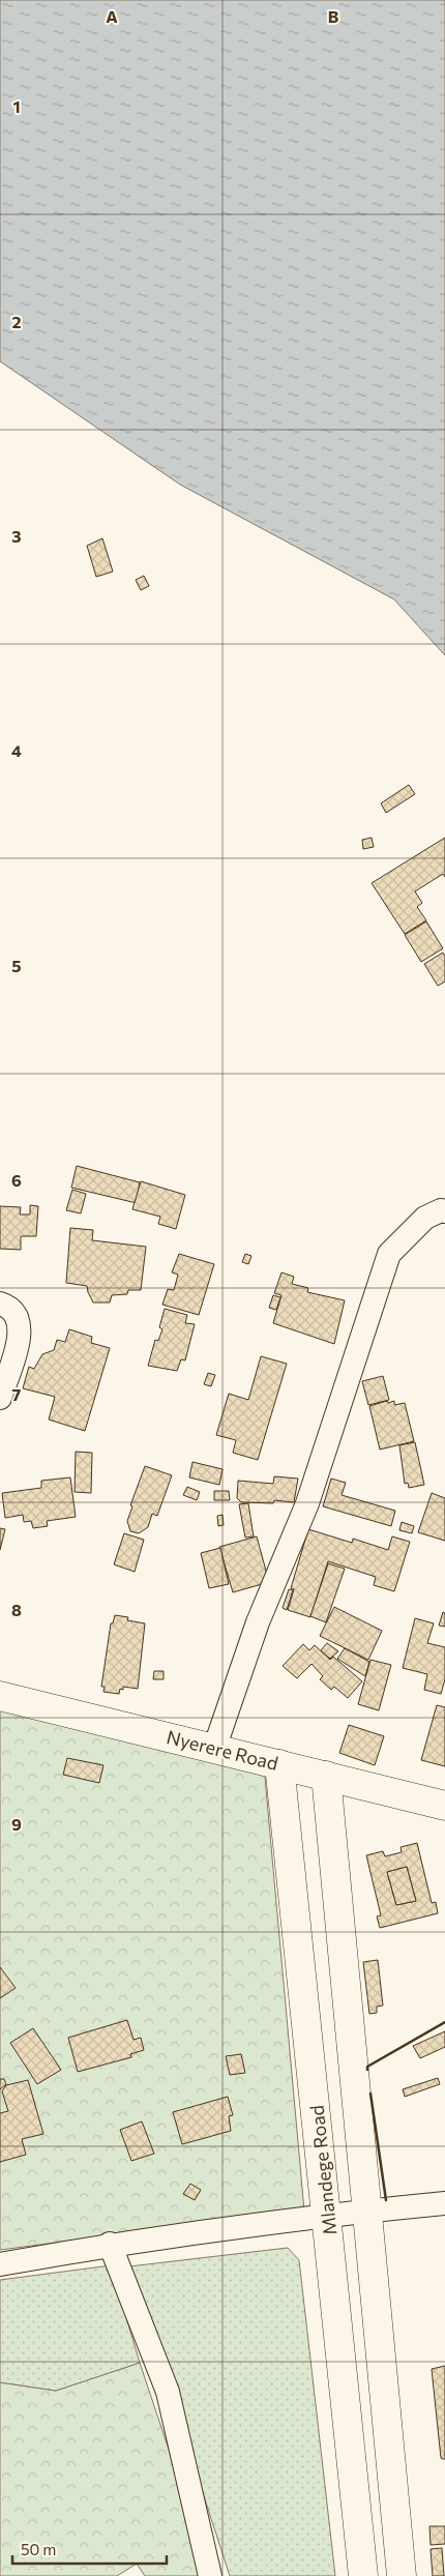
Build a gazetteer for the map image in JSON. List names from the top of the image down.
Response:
{
  "streets": {
    "main road": ["Nyerere Road", "Mlandege Road"]
  },
  "crossings": [
    ["Nyerere Road", "Mlandege Road"]
  ],
  "scale_bar": "50 m",
  "grid": {
    "columns": ["A", "B"],
    "rows": [
      "1",
      "2",
      "3",
      "4",
      "5",
      "6",
      "7",
      "8",
      "9"
    ]
  }
}
